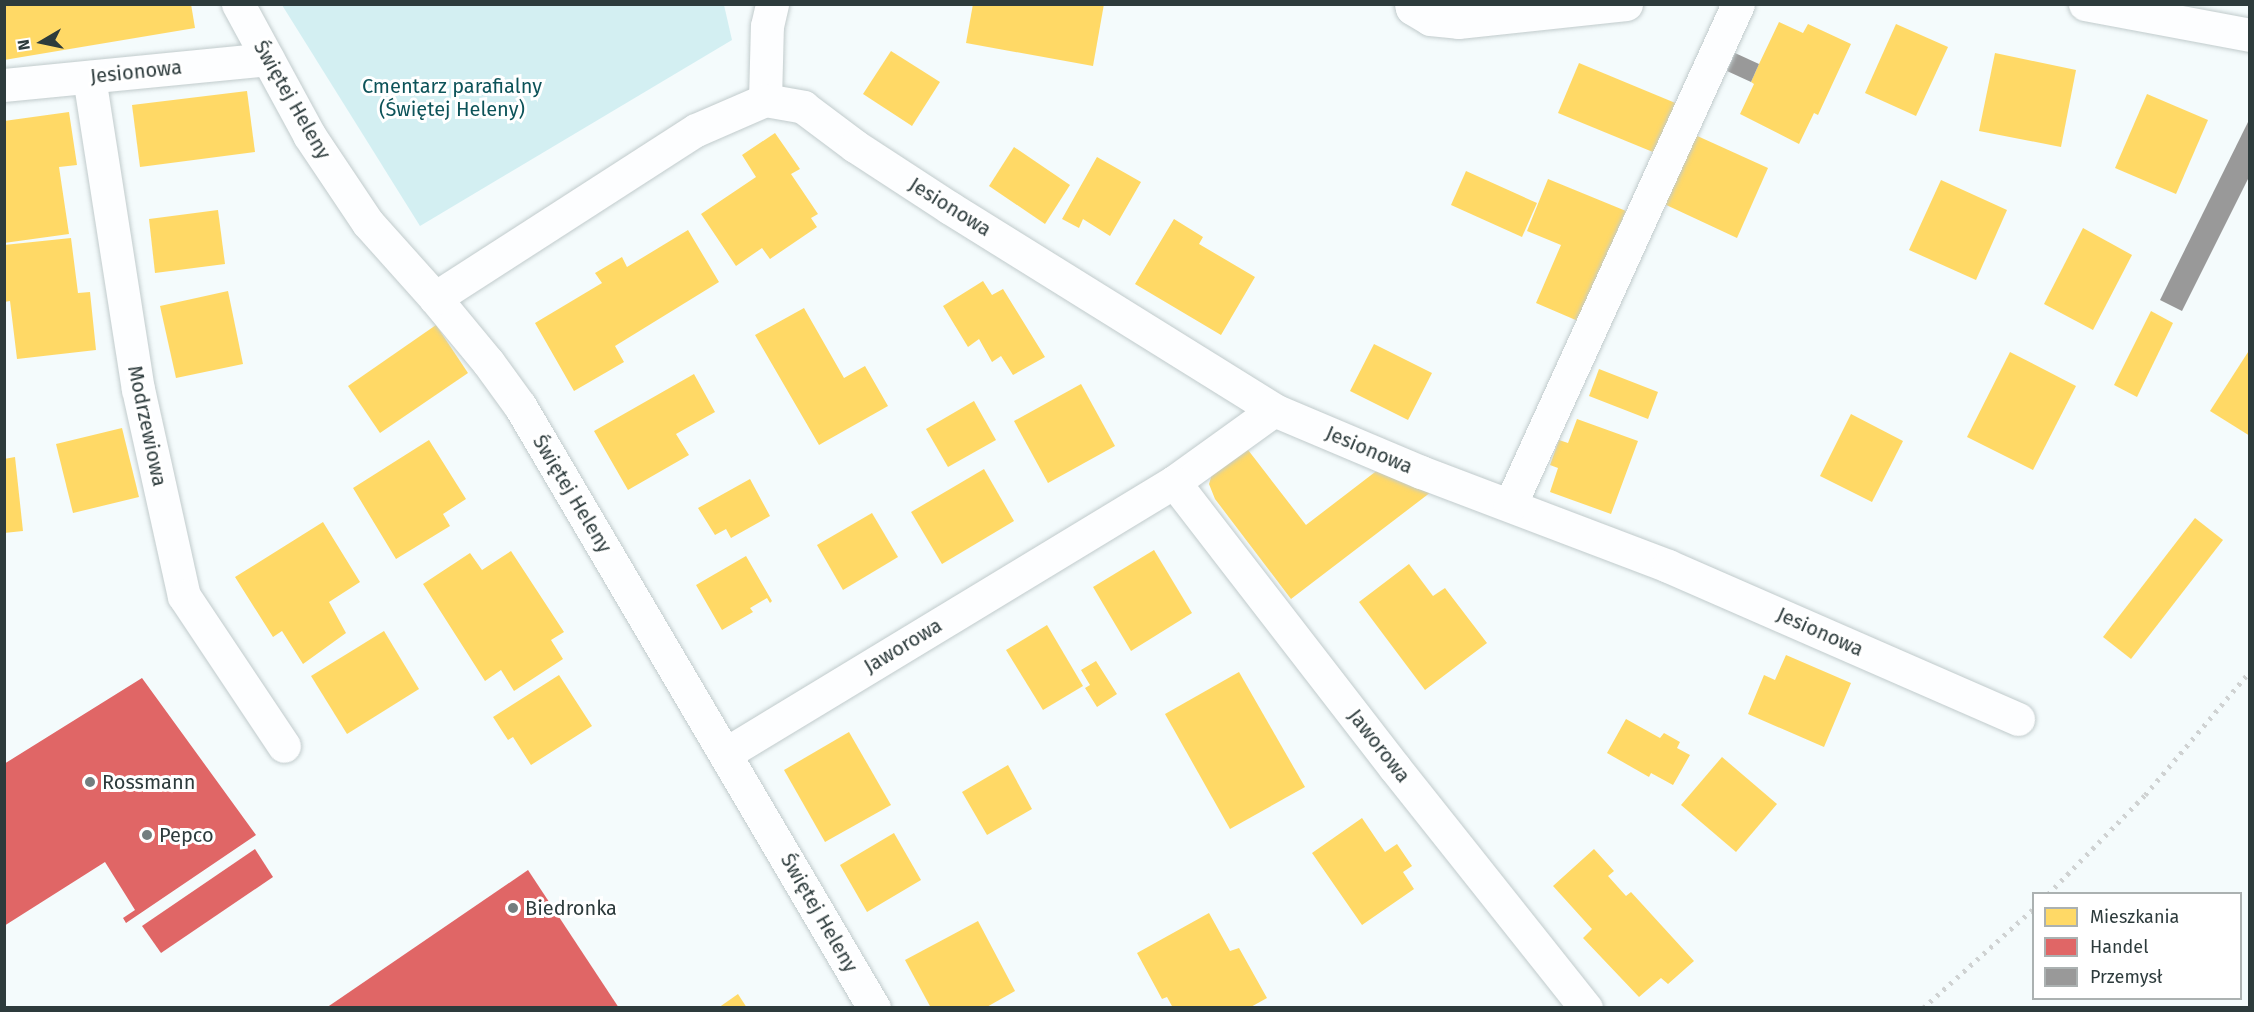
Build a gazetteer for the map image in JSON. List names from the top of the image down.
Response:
{
  "streets": {
    "street": [
      "Jesionowa",
      "Świętej Heleny",
      "Modrzewiowa",
      "Jaworowa"
    ]
  },
  "crossings": [
    ["Jesionowa", "Świętej Heleny"],
    ["Jesionowa", "Modrzewiowa"],
    ["Jesionowa", "Jaworowa"],
    ["Świętej Heleny", "Jaworowa"]
  ],
  "parks": ["Cmentarz parafialny (Świętej Heleny)"],
  "places": ["Rossmann", "Pepco", "Biedronka"],
  "legend": ["Mieszkania", "Handel", "Przemysł"],
  "north": "left"
}
